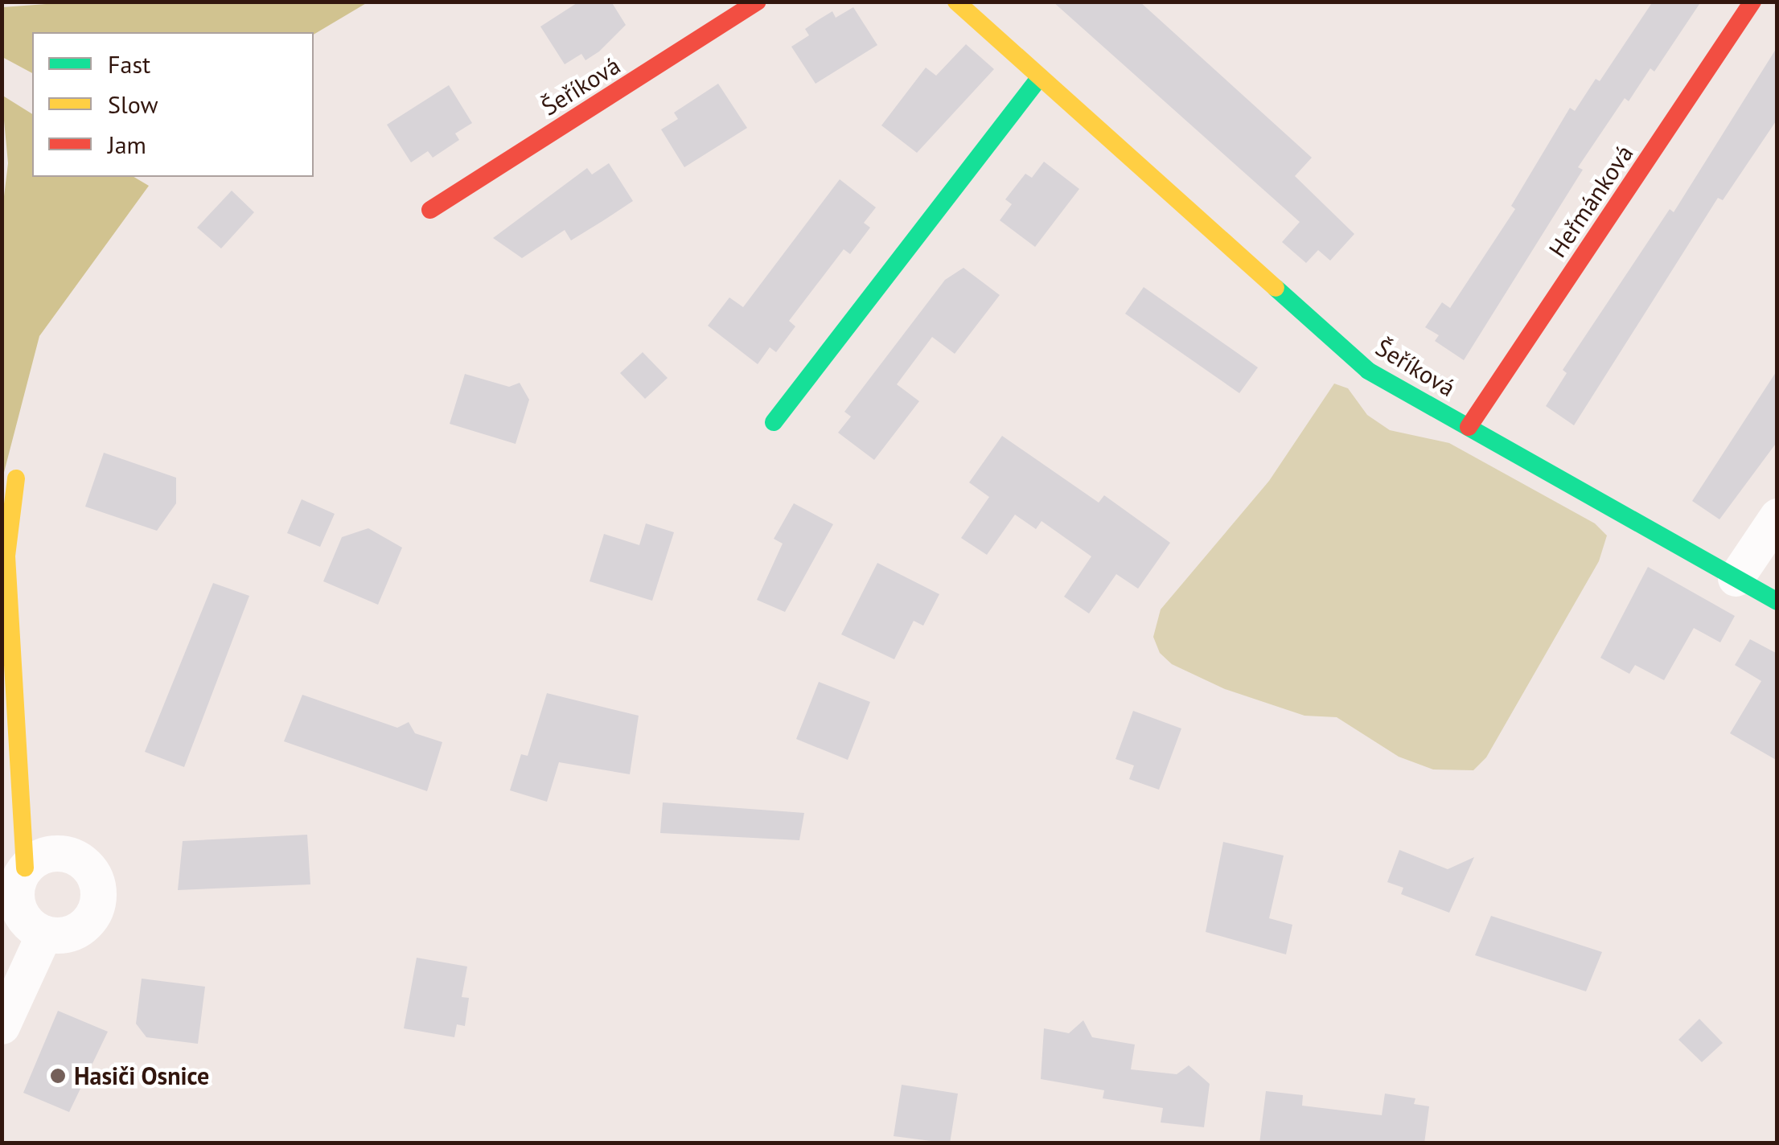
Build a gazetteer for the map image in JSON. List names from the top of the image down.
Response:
{
  "streets": {
    "street": ["Šeříková", "Heřmánková"]
  },
  "crossings": [
    ["Šeříková", "Heřmánková"]
  ],
  "places": ["Hasiči Osnice"],
  "legend": ["Fast", "Slow", "Jam"]
}
